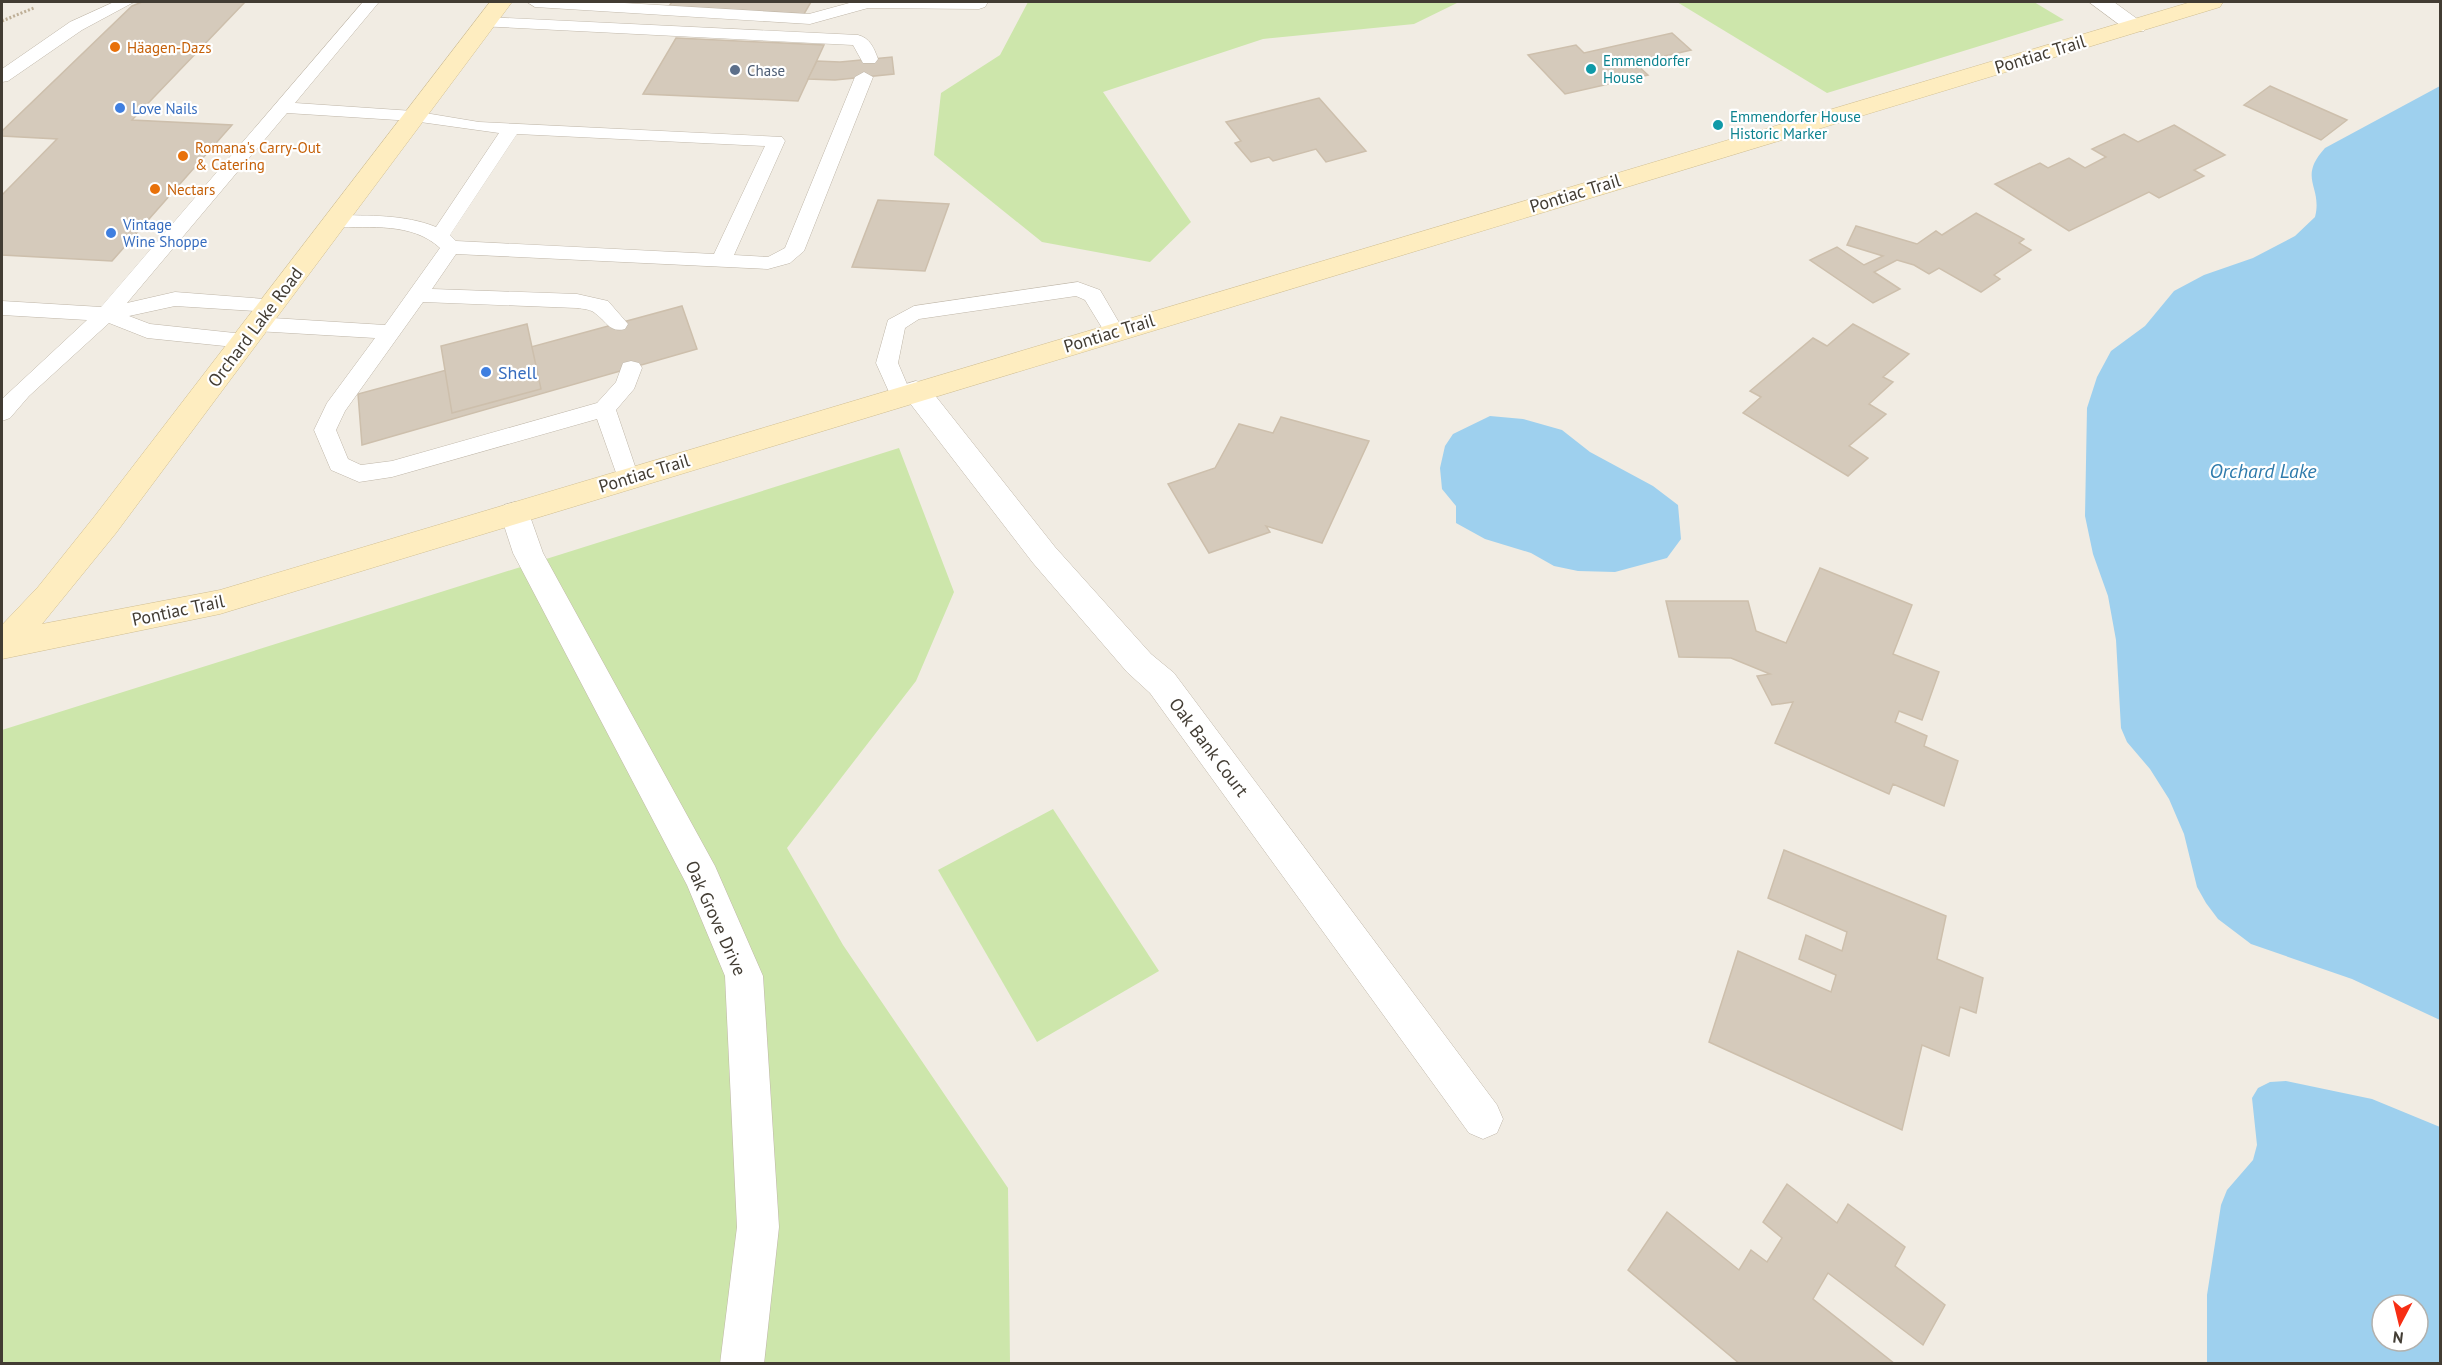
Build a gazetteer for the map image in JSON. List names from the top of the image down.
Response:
{
  "streets": {
    "main road": ["Pontiac Trail", "Orchard Lake Road"],
    "street": ["Oak Bank Court", "Oak Grove Drive"]
  },
  "crossings": [
    ["Pontiac Trail", "Orchard Lake Road"],
    ["Pontiac Trail", "Oak Bank Court"],
    ["Pontiac Trail", "Oak Grove Drive"]
  ],
  "water": ["Orchard Lake"],
  "places": [
    "Häagen-Dazs",
    "Emmendorfer House",
    "Chase",
    "Love Nails",
    "Emmendorfer House Historic Marker",
    "Romana's Carry-Out & Catering",
    "Nectars",
    "Vintage Wine Shoppe",
    "Shell"
  ],
  "north": "bottom"
}
